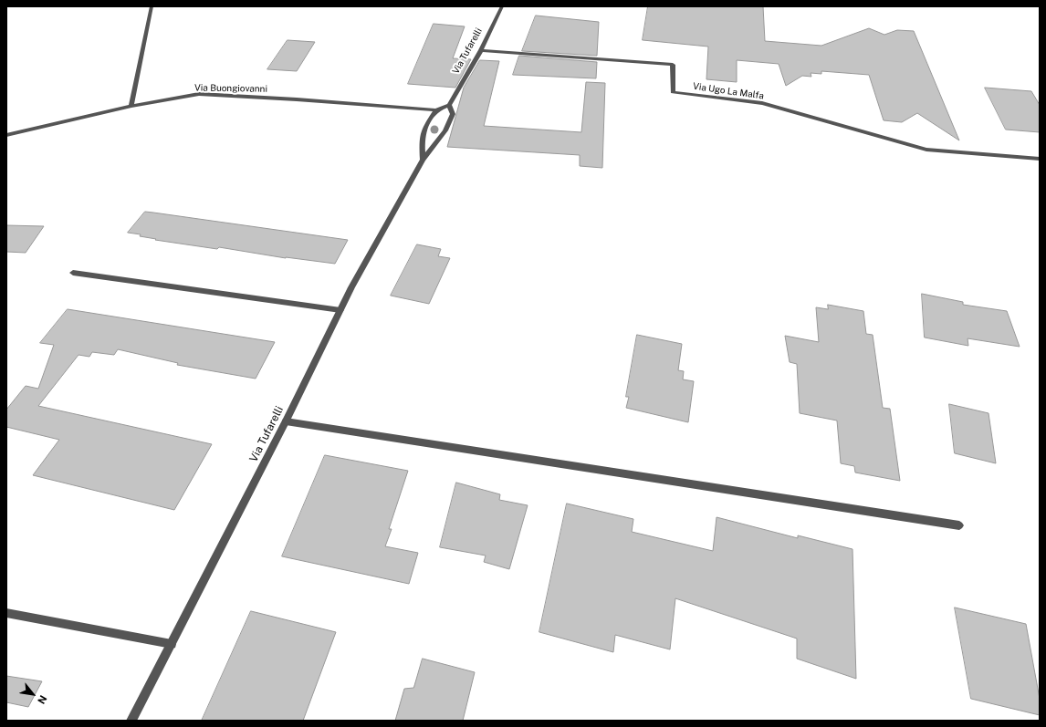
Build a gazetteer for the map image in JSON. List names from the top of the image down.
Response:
{
  "streets": {
    "street": ["Via Tufarelli", "Via Buongiovanni", "Via Ugo La Malfa"]
  },
  "crossings": [
    ["Via Tufarelli", "Via Ugo La Malfa"]
  ],
  "north": "bottom right"
}
